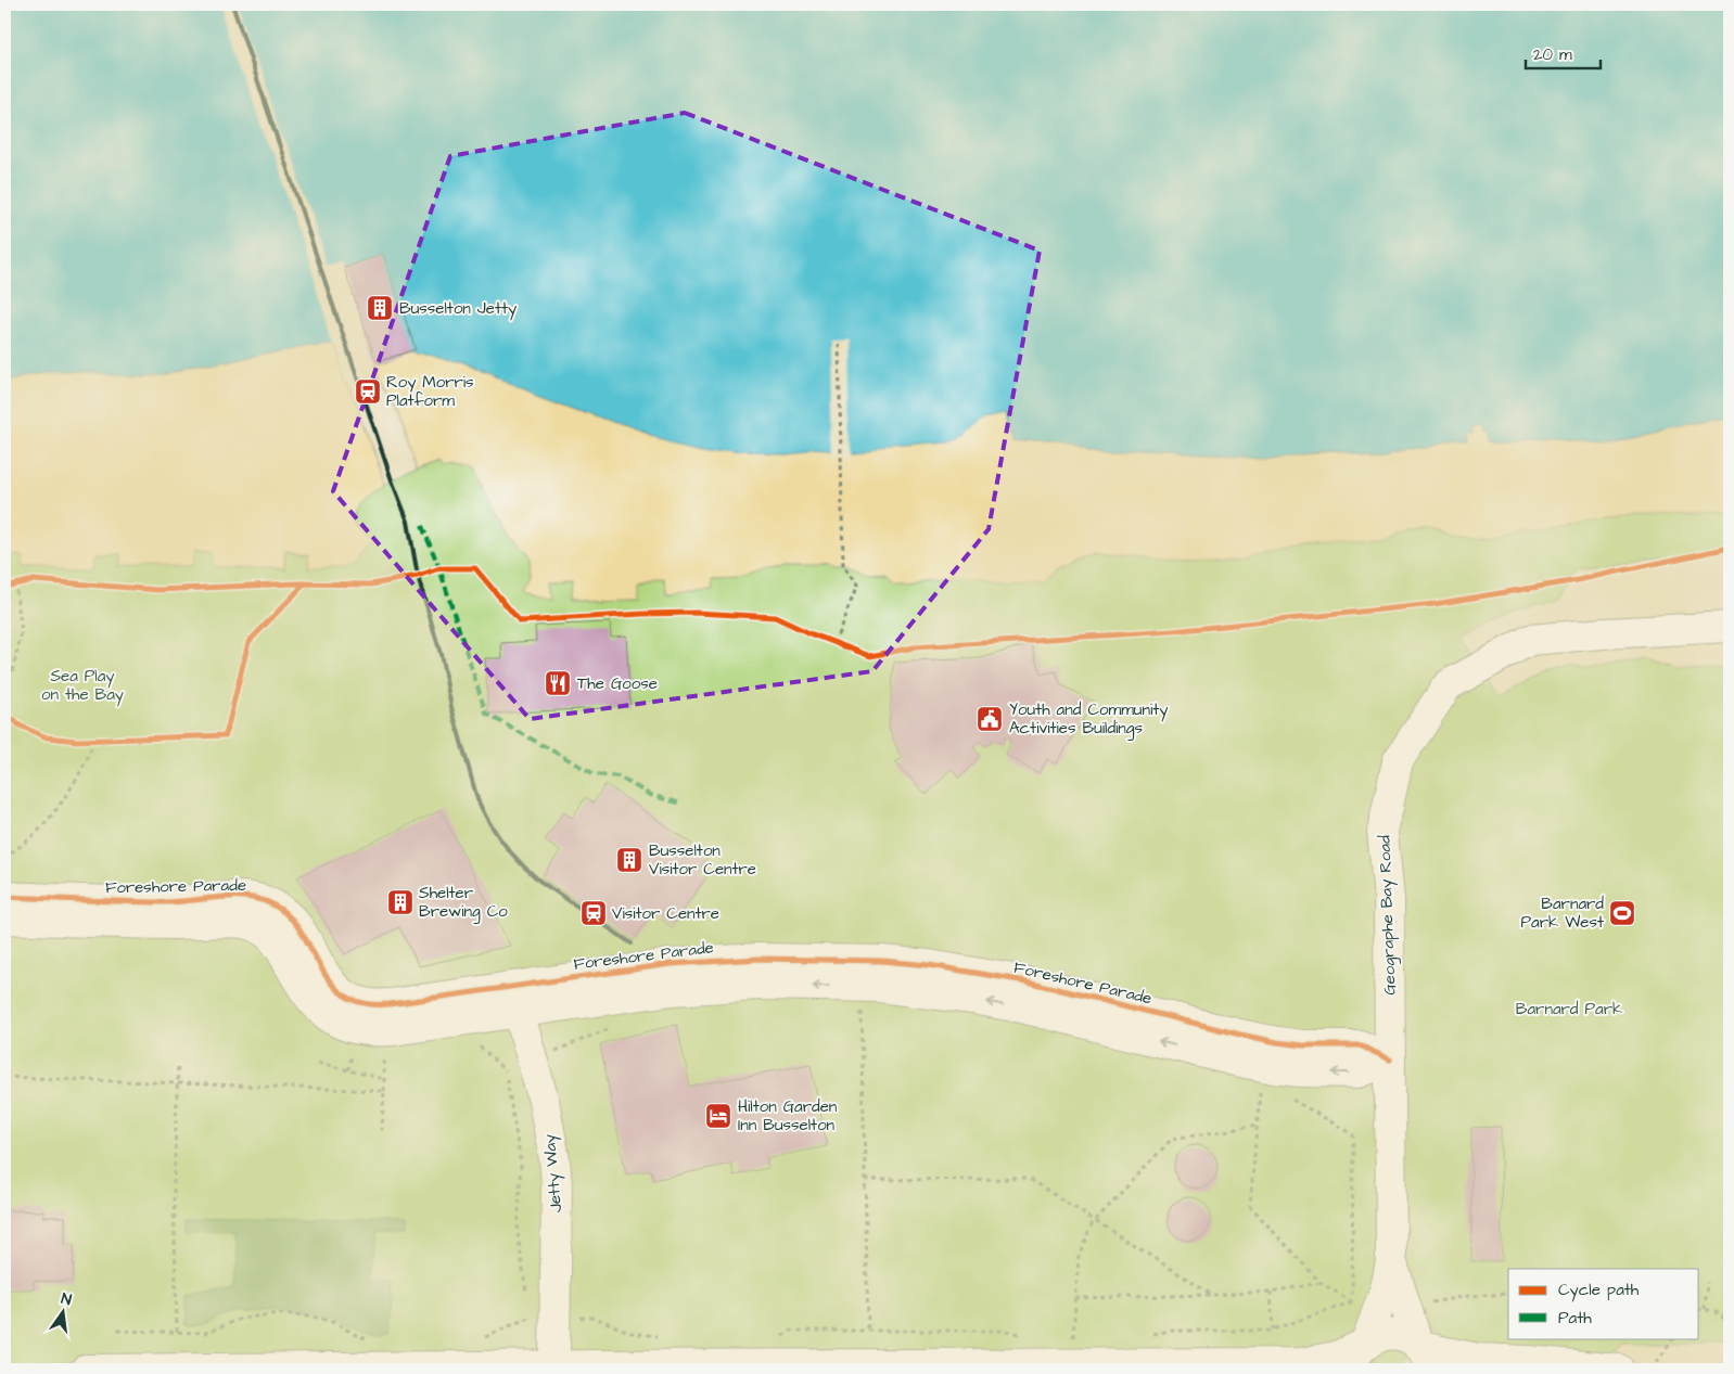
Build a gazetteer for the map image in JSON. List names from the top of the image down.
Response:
{
  "streets": {
    "street": ["Foreshore Parade", "Geographe Bay Road", "Jetty Way"]
  },
  "crossings": [
    ["Foreshore Parade", "Geographe Bay Road"],
    ["Foreshore Parade", "Jetty Way"]
  ],
  "parks": ["Sea Play on the Bay", "Barnard Park"],
  "places": {
    "building": ["Busselton Jetty", "Busselton Visitor Centre", "Shelter Brewing Co"],
    "station": ["Roy Morris Platform", "Visitor Centre"],
    "restaurant": ["The Goose"],
    "public building": ["Youth and Community Activities Buildings"],
    "sports": ["Barnard Park West"],
    "hotel": ["Hilton Garden Inn Busselton"]
  },
  "legend": ["Cycle path", "Path"],
  "scale_bar": "20 m",
  "north": "top"
}
